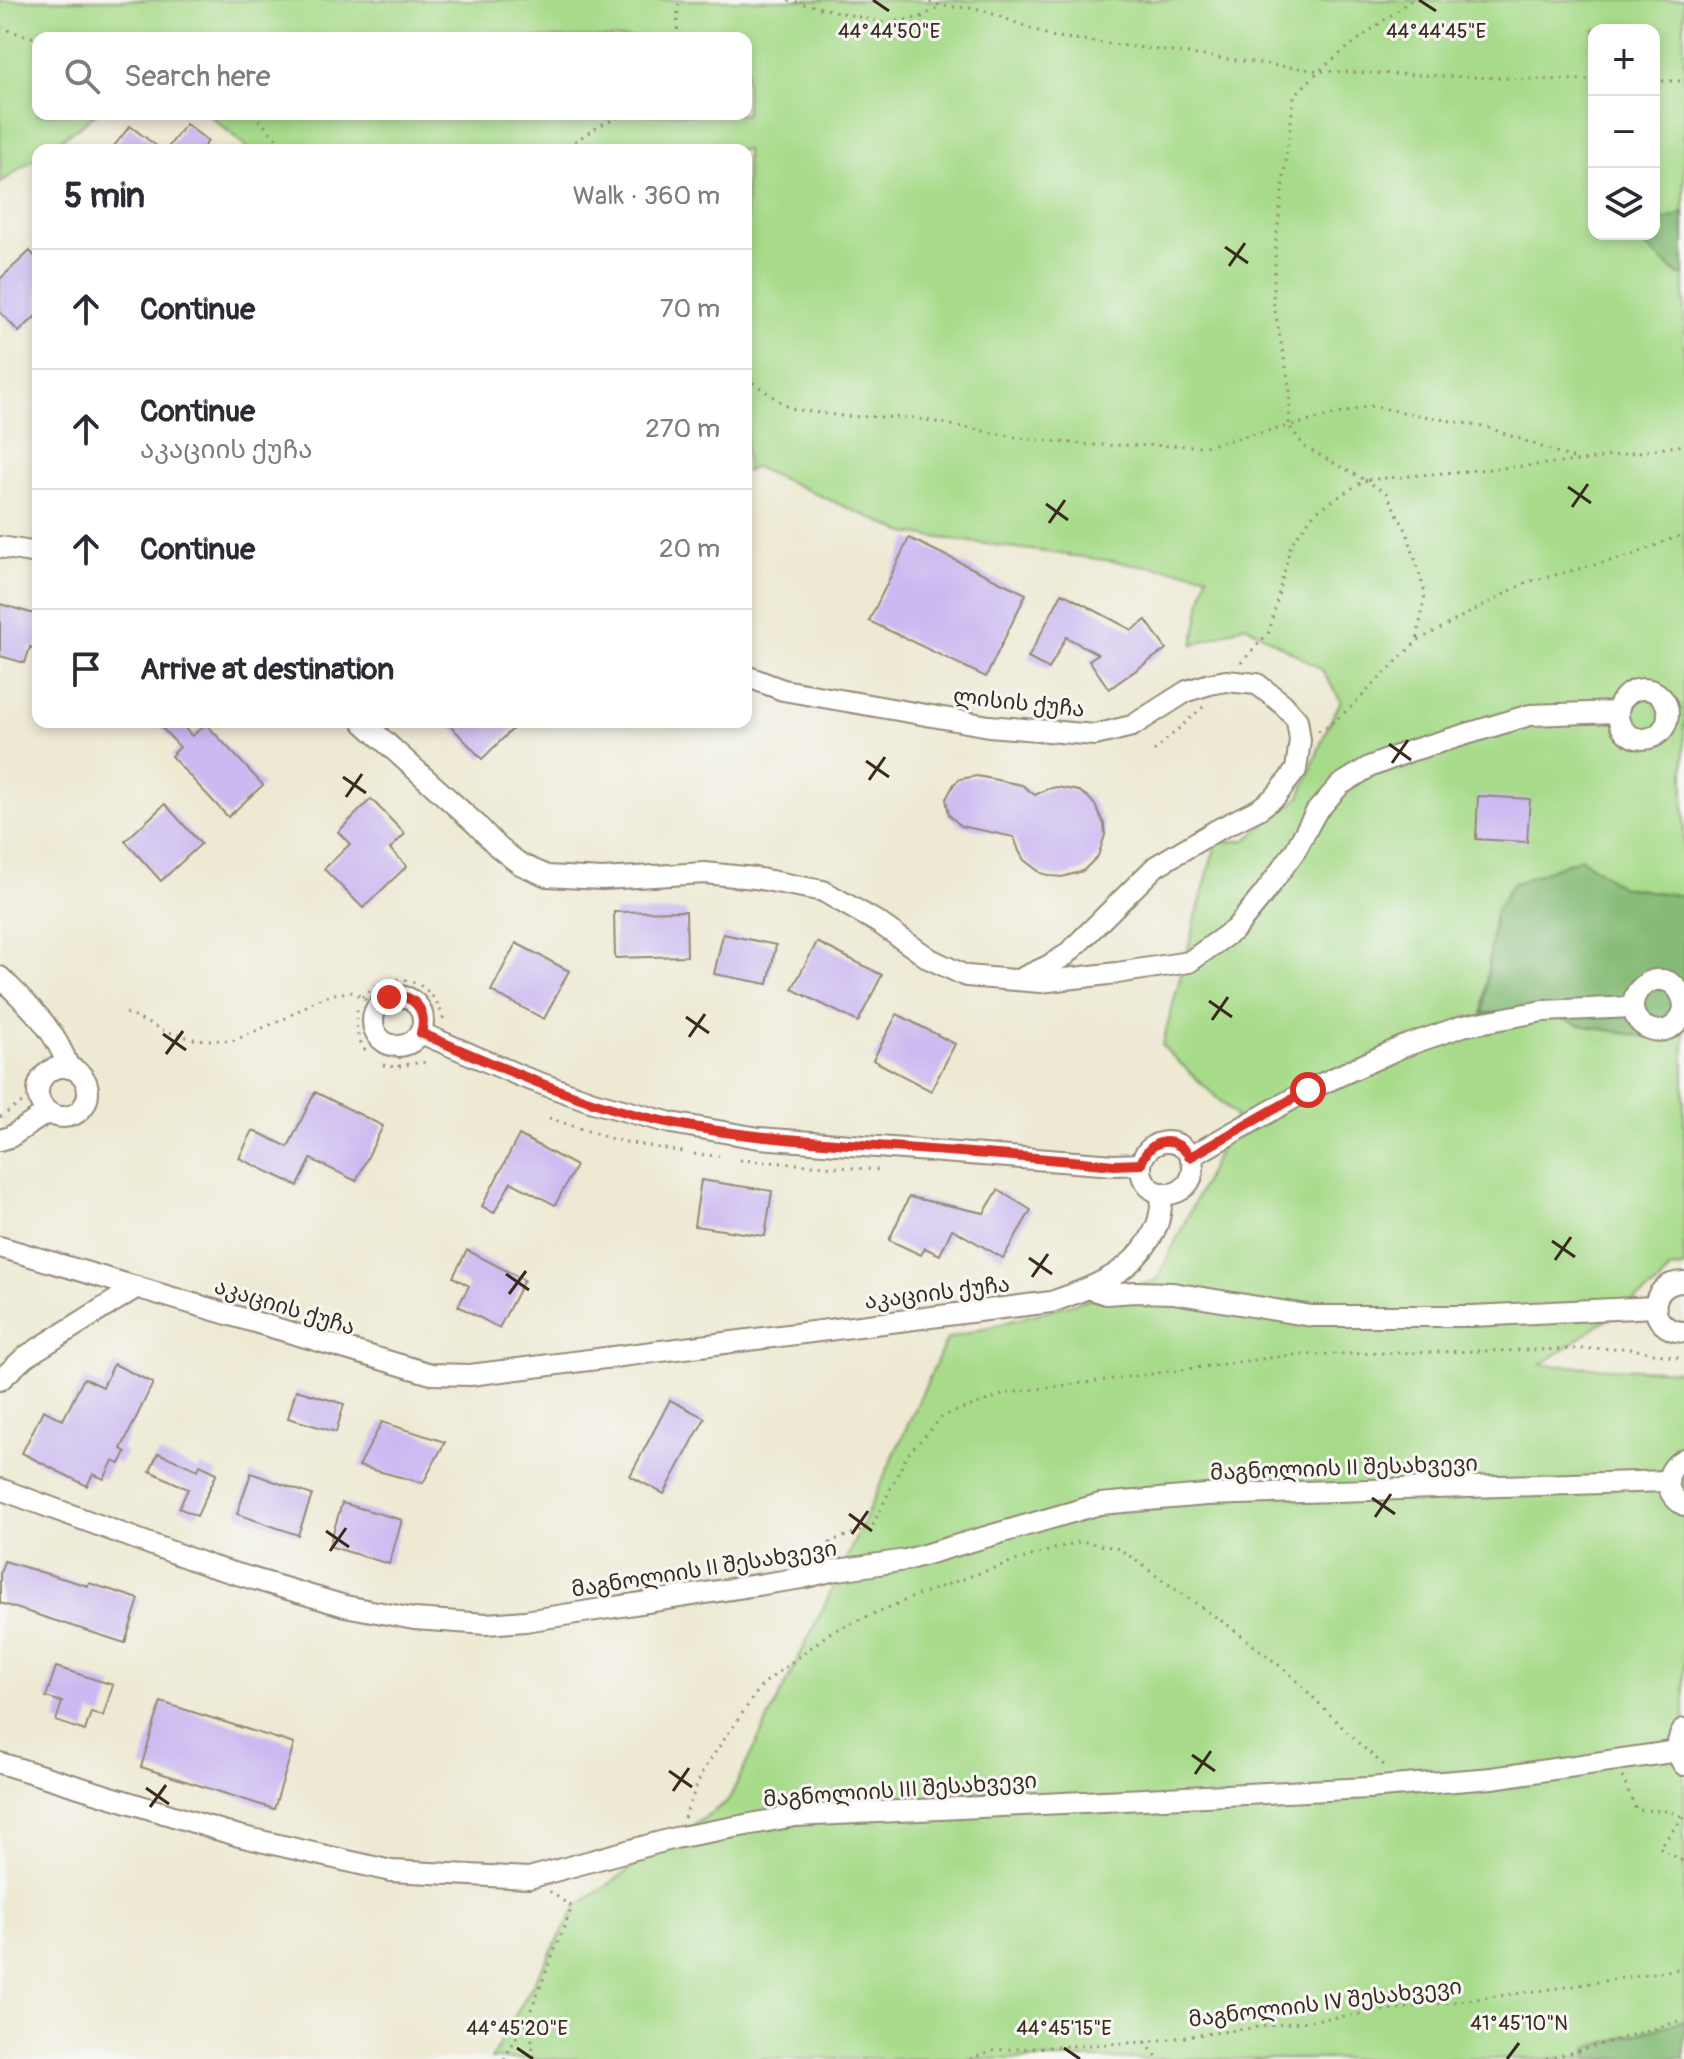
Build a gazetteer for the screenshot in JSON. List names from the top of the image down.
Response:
{
  "streets": {
    "street": [
      "ლისის ქუჩა",
      "აკაციის ქუჩა",
      "მაგნოლიის II შესახვევი",
      "მაგნოლიის III შესახვევი"
    ],
    "path": ["მაგნოლიის IV შესახვევი"]
  },
  "page": {
    "map_buttons": ["+", "−"],
    "search": "Search here",
    "heading": ["5 min", "Walk · 360 m"],
    "list": [
      ["Continue", "70 m"],
      ["Continue", "აკაციის ქუჩა", "270 m"],
      ["Continue", "20 m"],
      "Arrive at destination"
    ]
  },
  "coordinates": [
    "44°44'50\"E",
    "44°44'45\"E",
    "41°45'10\"N",
    "44°45'20\"E",
    "44°45'15\"E"
  ]
}
